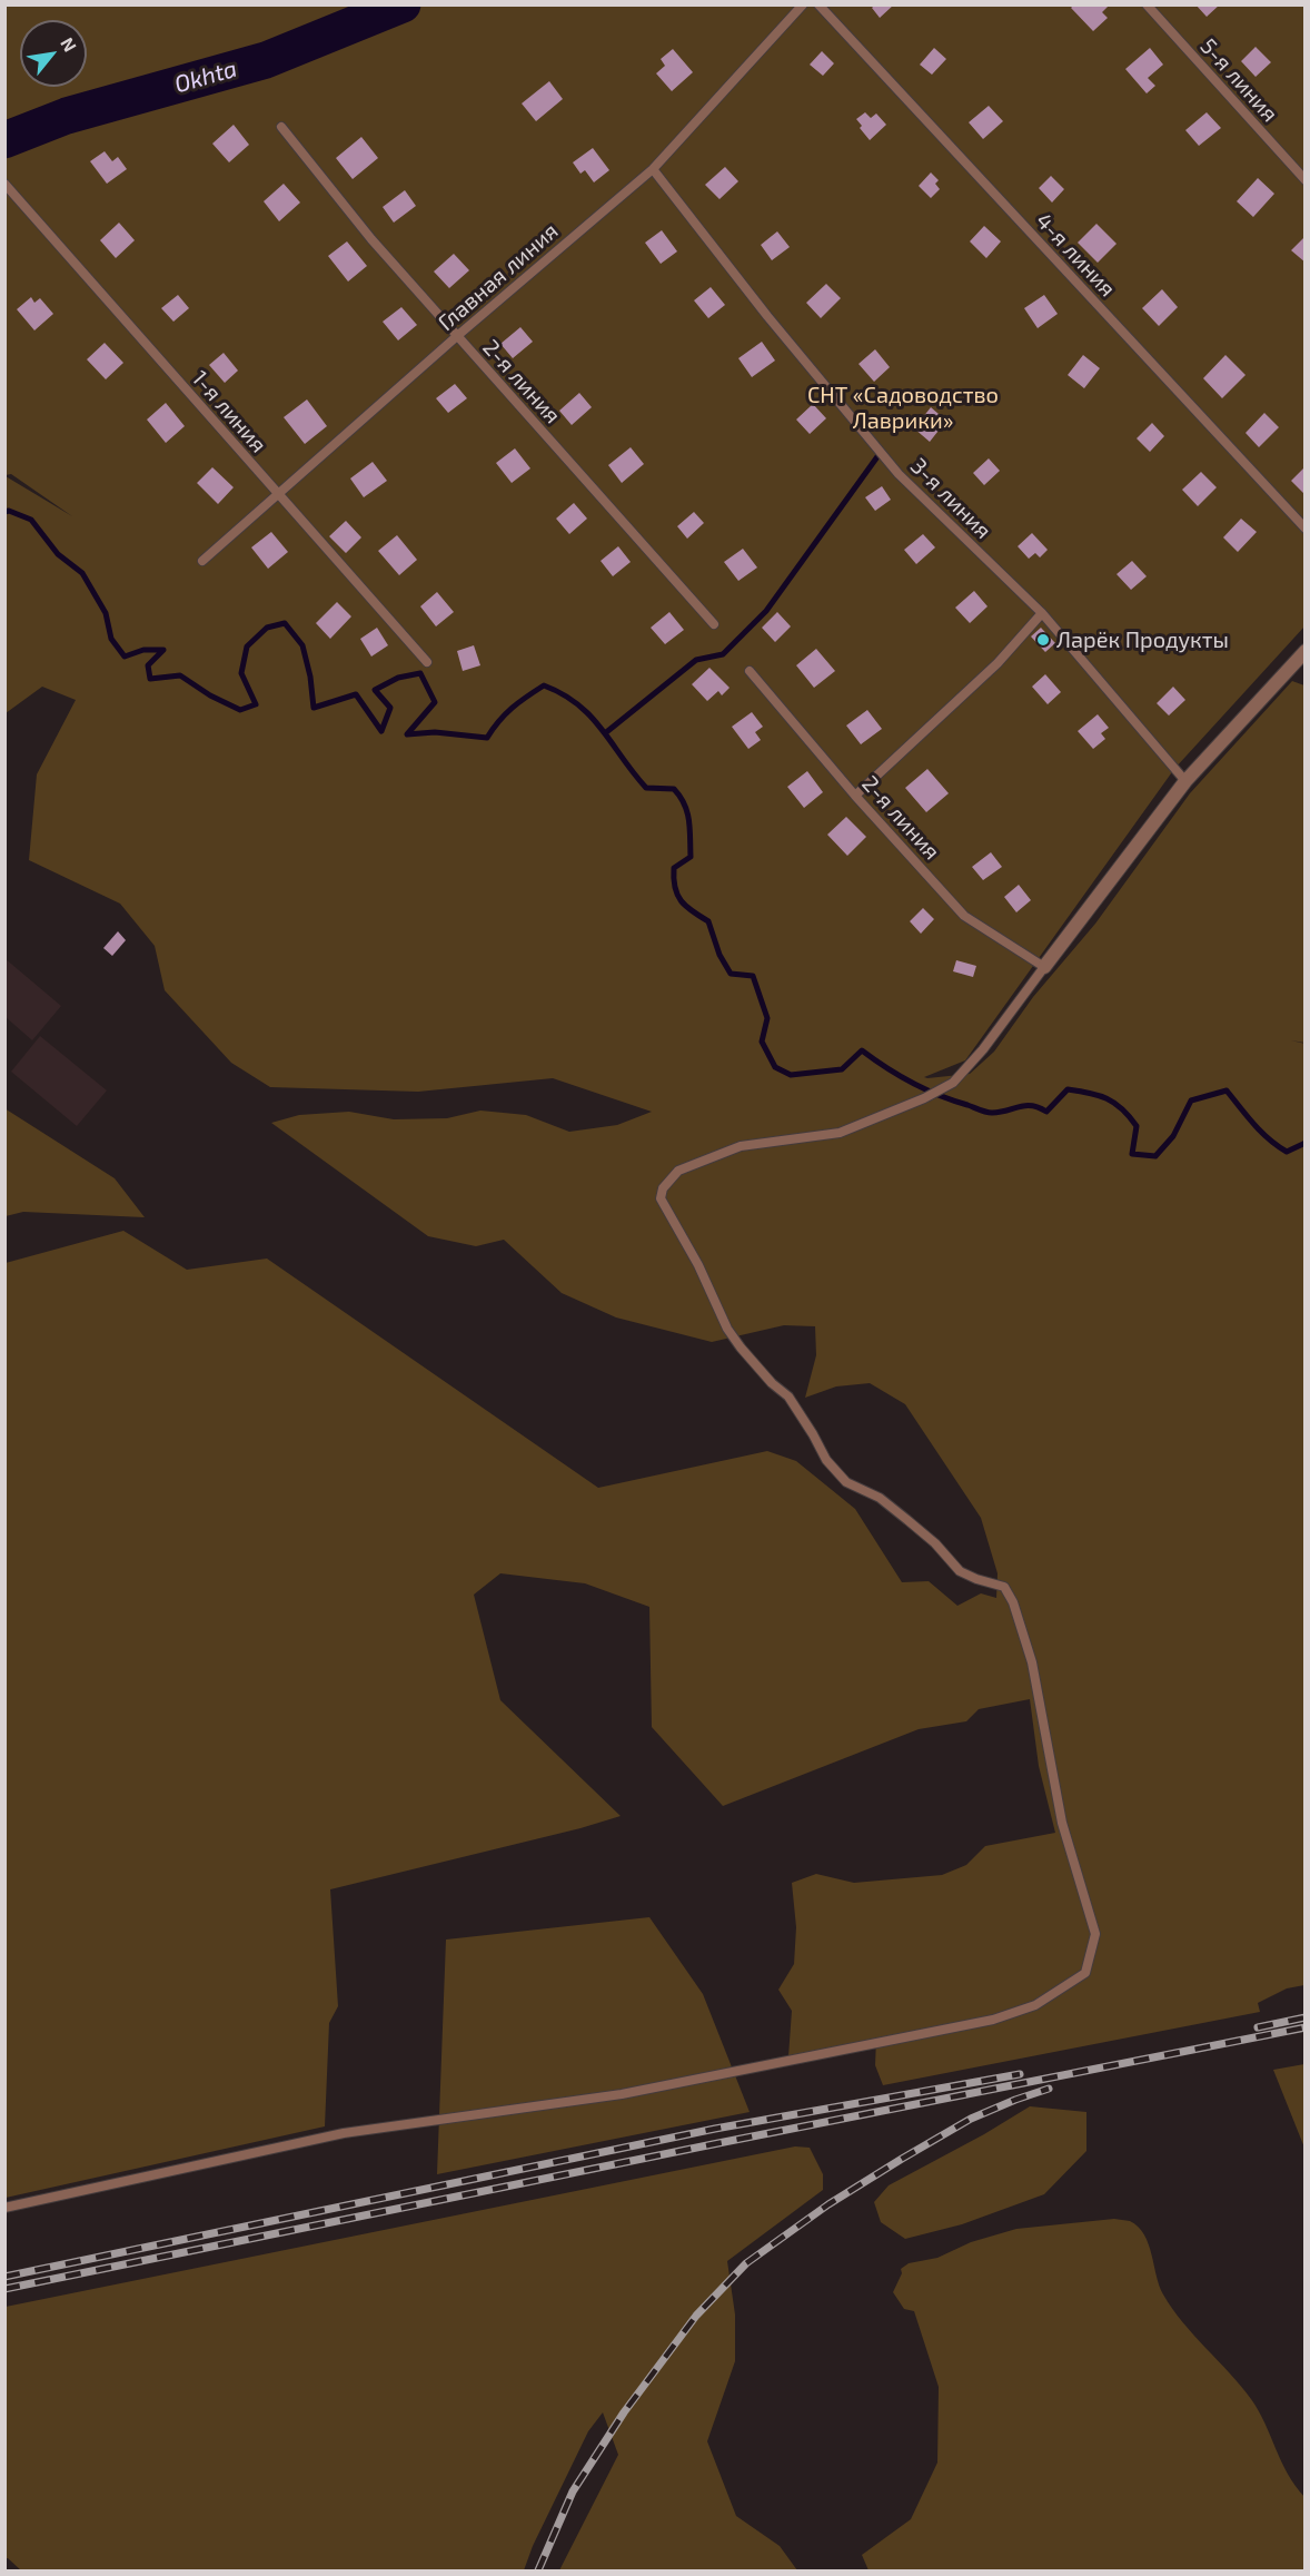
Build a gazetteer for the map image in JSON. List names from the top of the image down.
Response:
{
  "streets": {
    "lane": [
      "5-я линия",
      "4-я линия",
      "Главная линия",
      "2-я линия",
      "1-я линия",
      "3-я линия"
    ]
  },
  "crossings": [
    ["Главная линия", "2-я линия"],
    ["Главная линия", "1-я линия"],
    ["Главная линия", "3-я линия"]
  ],
  "water": ["Okhta"],
  "parks": ["СНТ «Садоводство Лаврики»"],
  "places": ["Ларёк Продукты"],
  "north": "top right"
}
